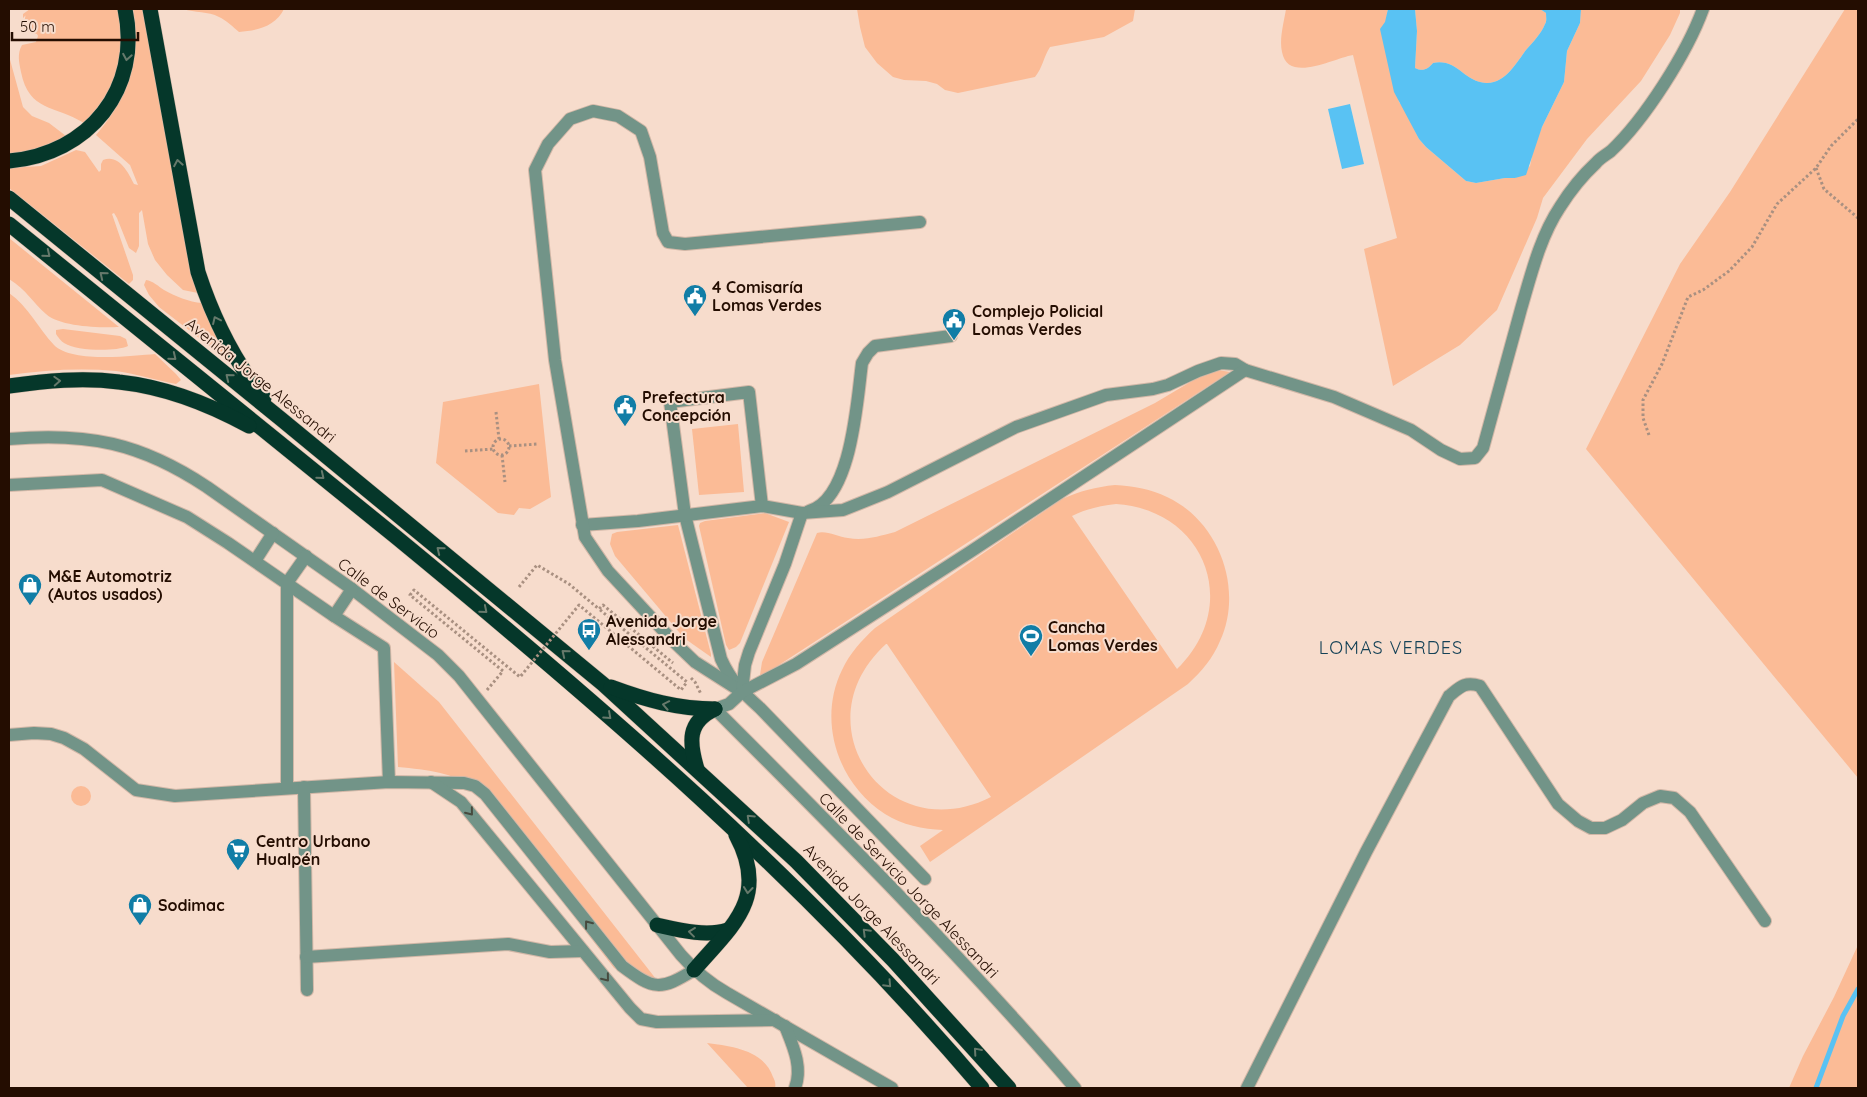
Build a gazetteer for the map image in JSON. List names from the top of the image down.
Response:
{
  "streets": {
    "highway": ["Avenida Jorge Alessandri"],
    "street": ["Calle de Servicio", "Calle de Servicio Jorge Alessandri"]
  },
  "districts": ["LOMAS VERDES"],
  "places": {
    "public building": ["4 Comisaría Lomas Verdes", "Complejo Policial Lomas Verdes", "Prefectura Concepción"],
    "shop": ["M&E Automotriz (Autos usados)", "Sodimac"],
    "bus stop": ["Avenida Jorge Alessandri"],
    "sports": ["Cancha Lomas Verdes"],
    "supermarket": ["Centro Urbano Hualpén"]
  },
  "scale_bar": "50 m"
}
